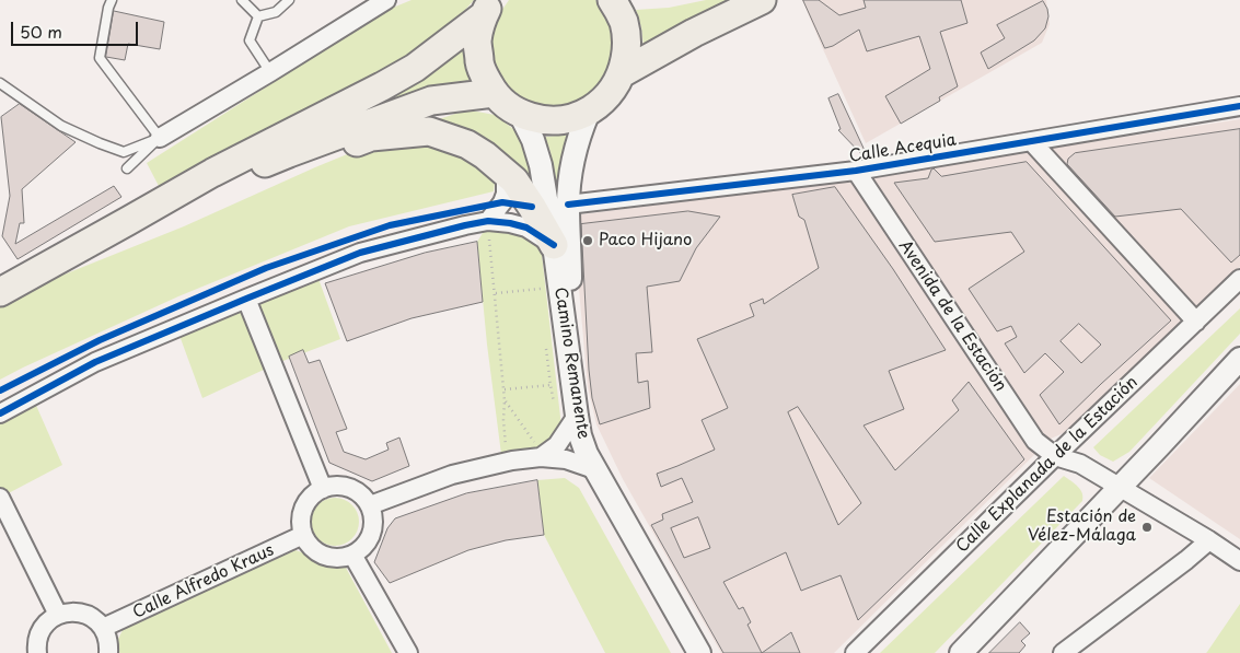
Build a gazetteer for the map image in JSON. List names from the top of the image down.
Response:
{
  "streets": {
    "street": [
      "Calle Acequia",
      "Avenida de la Estación",
      "Camino Remanente",
      "Calle Explanada de la Estación",
      "Calle Alfredo Kraus"
    ]
  },
  "crossings": [
    ["Calle Acequia", "Avenida de la Estación"],
    ["Avenida de la Estación", "Calle Explanada de la Estación"]
  ],
  "places": ["Paco Hijano", "Estación de Vélez-Málaga"],
  "scale_bar": "50 m"
}
